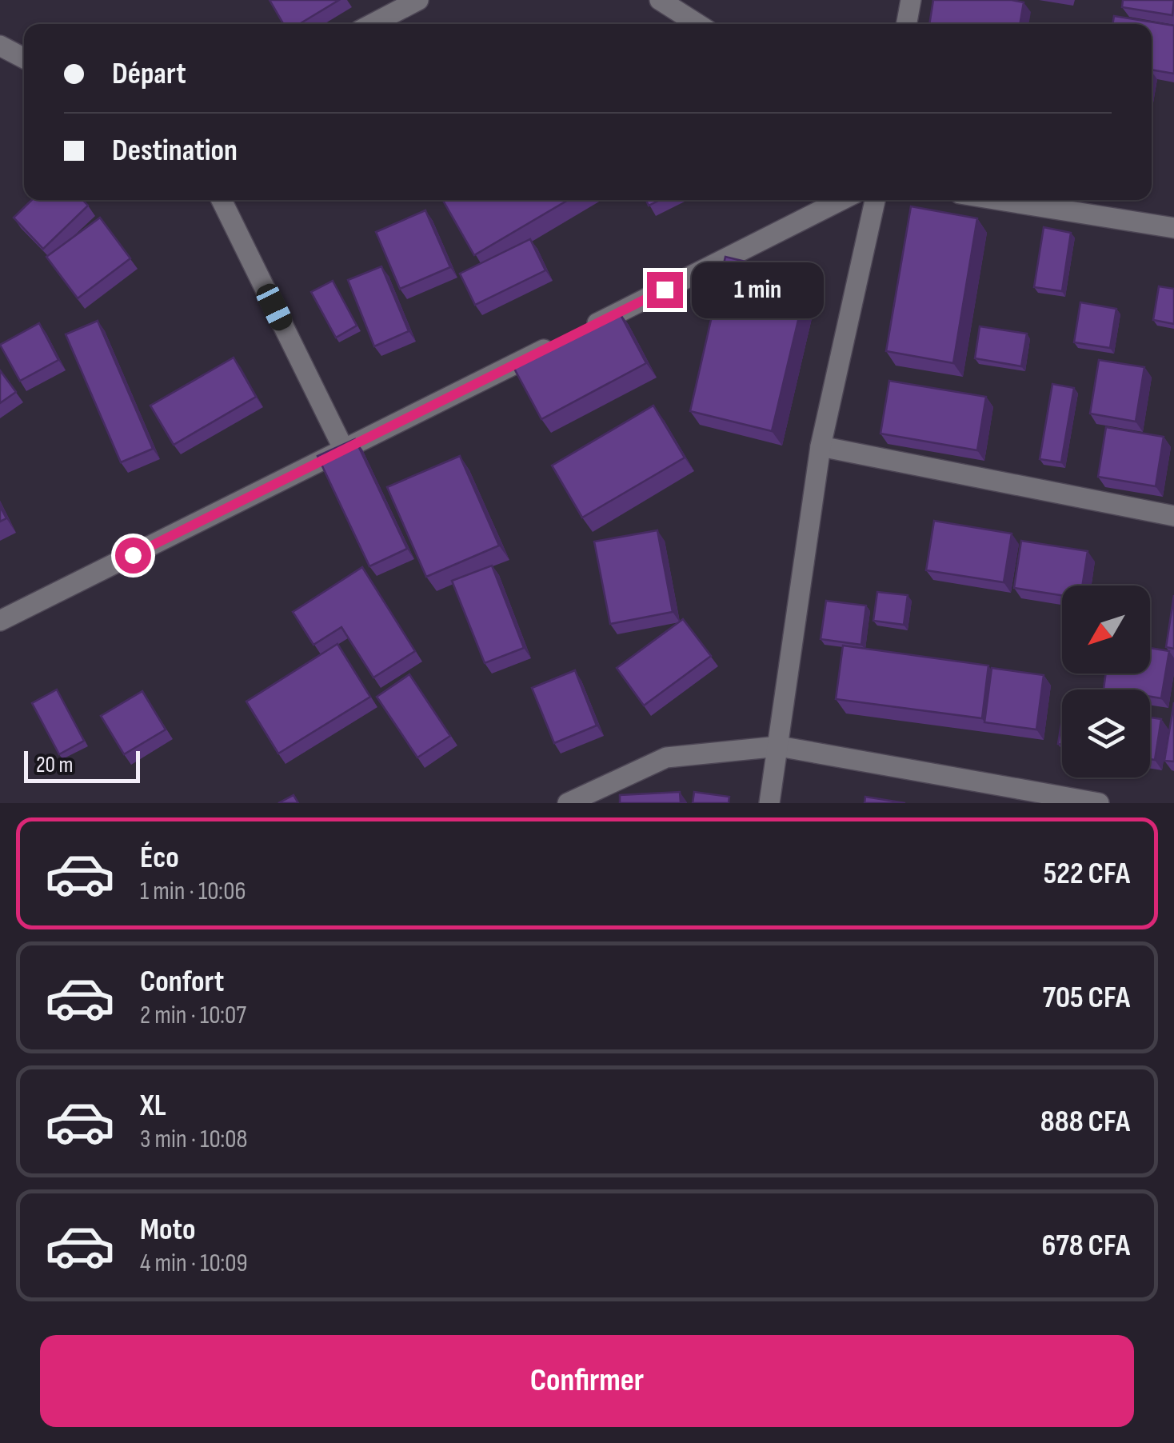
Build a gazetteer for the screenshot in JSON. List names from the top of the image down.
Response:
{
  "scale_bar": "20 m",
  "north": "bottom left",
  "page": {
    "banner": ["Départ", "Destination"],
    "bubble": "1 min",
    "scale": "20 m",
    "list": [
      {
        "name": "Éco",
        "note": "1 min · 10:06",
        "value": "522 CFA"
      },
      {
        "name": "Confort",
        "note": "2 min · 10:07",
        "value": "705 CFA"
      },
      {
        "name": "XL",
        "note": "3 min · 10:08",
        "value": "888 CFA"
      },
      {
        "name": "Moto",
        "note": "4 min · 10:09",
        "value": "678 CFA"
      }
    ],
    "buttons": "Confirmer"
  }
}
